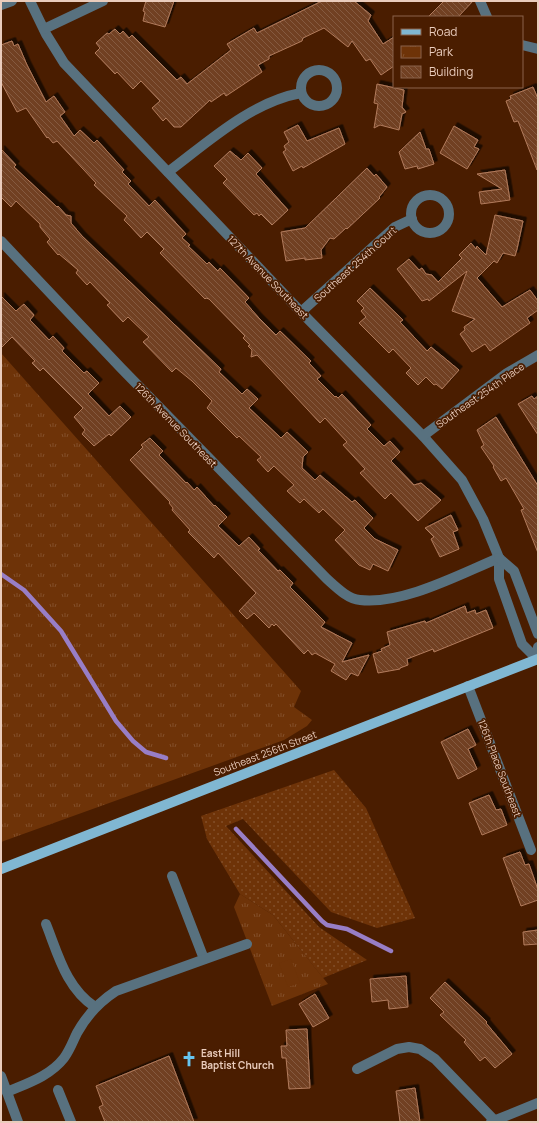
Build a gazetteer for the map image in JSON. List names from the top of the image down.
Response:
{
  "streets": {
    "main road": ["Southeast 256th Street"],
    "street": [
      "Southeast 254th Court",
      "127th Avenue Southeast",
      "Southeast 254th Place",
      "126th Avenue Southeast",
      "126th Place Southeast"
    ]
  },
  "crossings": [
    ["Southeast 254th Court", "127th Avenue Southeast"],
    ["127th Avenue Southeast", "Southeast 254th Place"],
    ["127th Avenue Southeast", "126th Avenue Southeast"],
    ["127th Avenue Southeast", "Southeast 256th Street"],
    ["Southeast 256th Street", "126th Place Southeast"]
  ],
  "places": {
    "church": ["East Hill Baptist Church"]
  },
  "legend": ["Road", "Park", "Building"]
}
